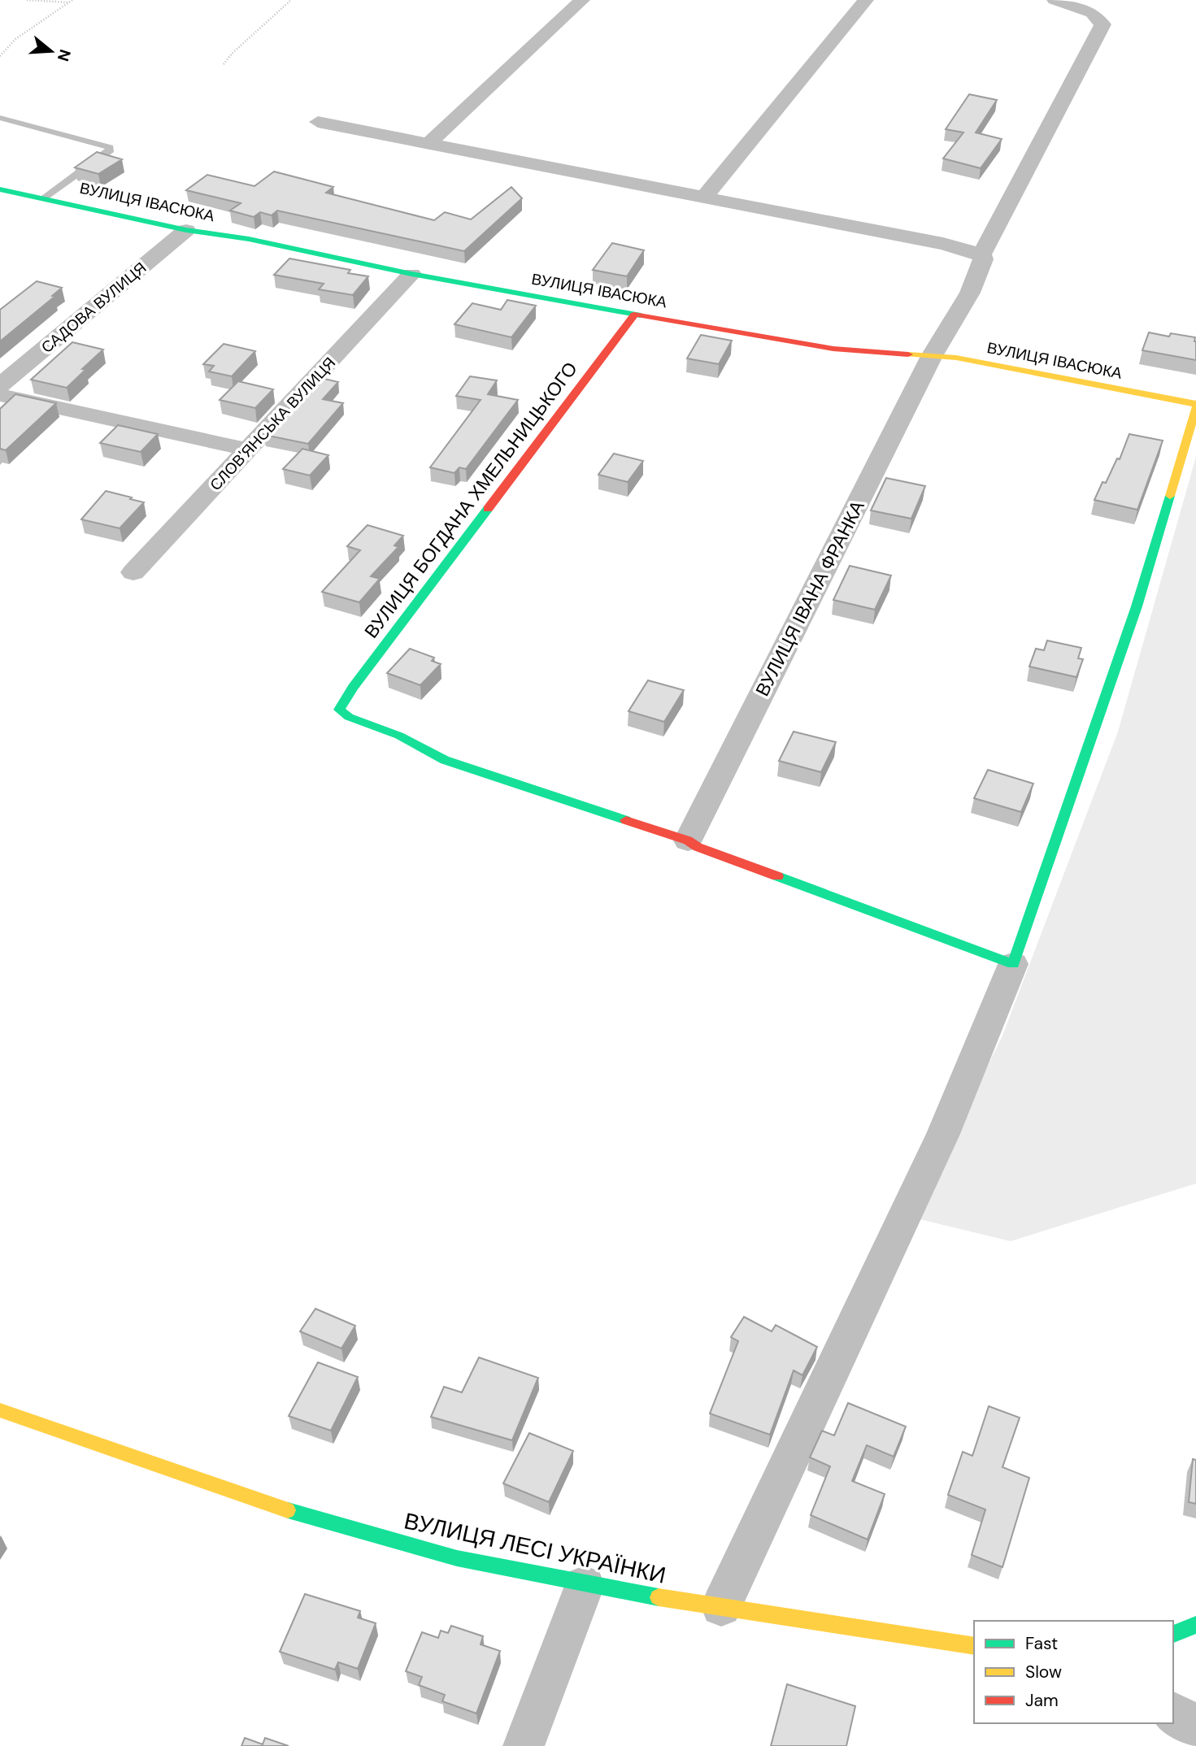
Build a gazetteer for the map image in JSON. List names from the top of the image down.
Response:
{
  "streets": {
    "street": [
      "ВУЛИЦЯ ІВАСЮКА",
      "САДОВА ВУЛИЦЯ",
      "СЛОВ'ЯНСЬКА ВУЛИЦЯ",
      "ВУЛИЦЯ БОГДАНА ХМЕЛЬНИЦЬКОГО",
      "ВУЛИЦЯ ІВАНА ФРАНКА",
      "ВУЛИЦЯ ЛЕСІ УКРАЇНКИ"
    ]
  },
  "crossings": [
    ["ВУЛИЦЯ ІВАСЮКА", "САДОВА ВУЛИЦЯ"],
    ["ВУЛИЦЯ ІВАСЮКА", "СЛОВ'ЯНСЬКА ВУЛИЦЯ"],
    ["ВУЛИЦЯ ІВАСЮКА", "ВУЛИЦЯ БОГДАНА ХМЕЛЬНИЦЬКОГО"],
    ["ВУЛИЦЯ ІВАСЮКА", "ВУЛИЦЯ ІВАНА ФРАНКА"],
    ["ВУЛИЦЯ БОГДАНА ХМЕЛЬНИЦЬКОГО", "ВУЛИЦЯ ІВАНА ФРАНКА"]
  ],
  "legend": ["Fast", "Slow", "Jam"],
  "north": "right"
}
